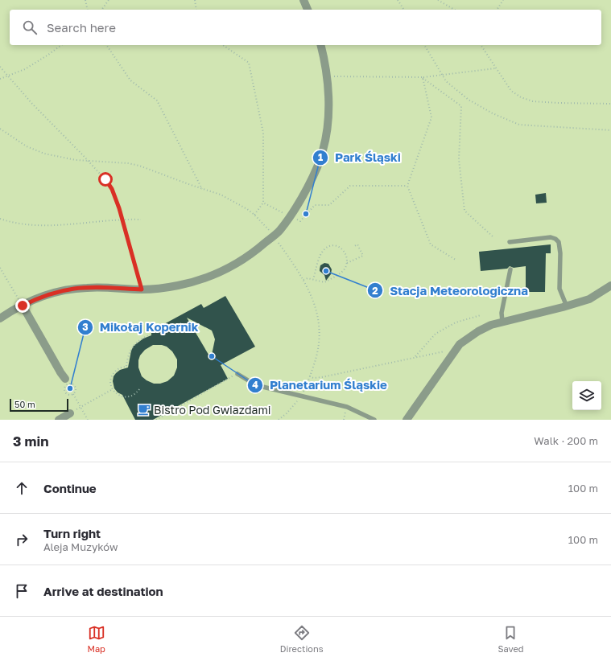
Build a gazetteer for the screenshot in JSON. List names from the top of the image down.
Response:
{
  "places": {
    "other": [
      "Park Śląski",
      "Stacja Meteorologiczna",
      "Planetarium Śląskie",
      "Mikołaj Kopernik"
    ],
    "cafe": ["Bistro Pod Gwiazdami"]
  },
  "scale_bar": "50 m",
  "page": {
    "search": "Search here",
    "scale": "50 m",
    "heading": ["3 min", "Walk · 200 m"],
    "list": [
      ["Continue", "100 m"],
      ["Turn right", "Aleja Muzyków", "100 m"],
      "Arrive at destination"
    ],
    "nav": ["Map", "Directions", "Saved"]
  }
}
